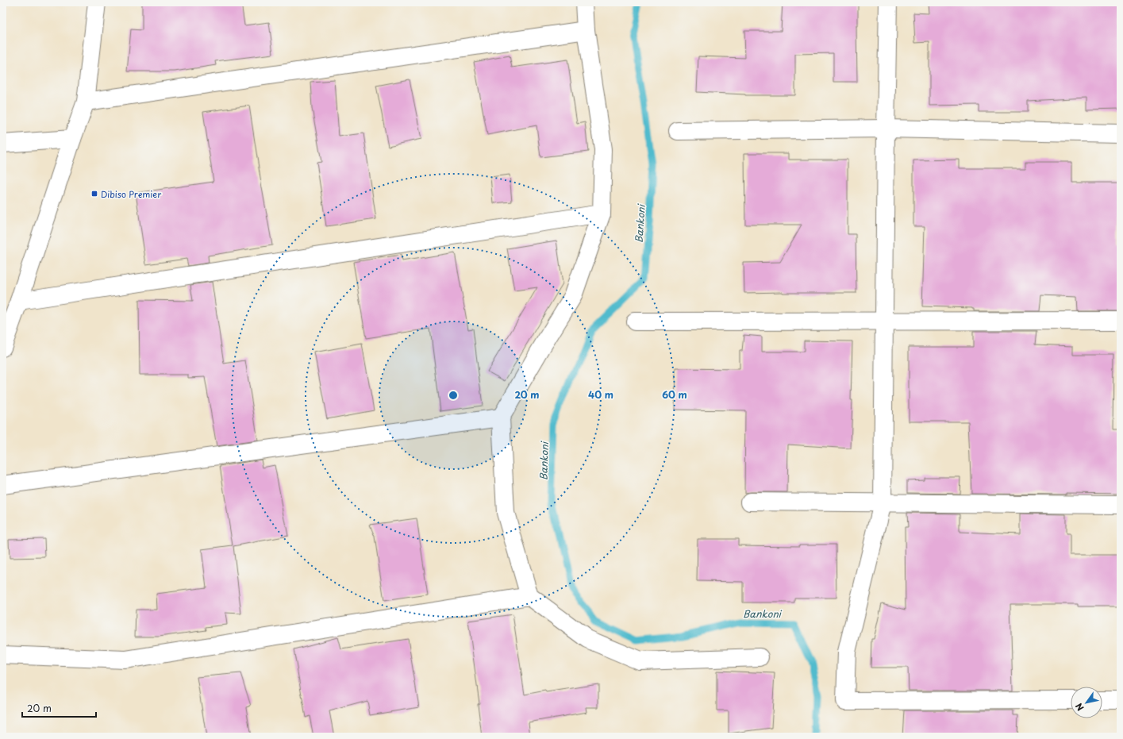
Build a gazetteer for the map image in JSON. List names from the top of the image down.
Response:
{
  "water": ["Bankoni"],
  "places": {
    "transit": ["Dibiso Premier"]
  },
  "scale_bar": "20 m",
  "north": "bottom left",
  "rings": ["20 m", "40 m", "60 m"]
}
